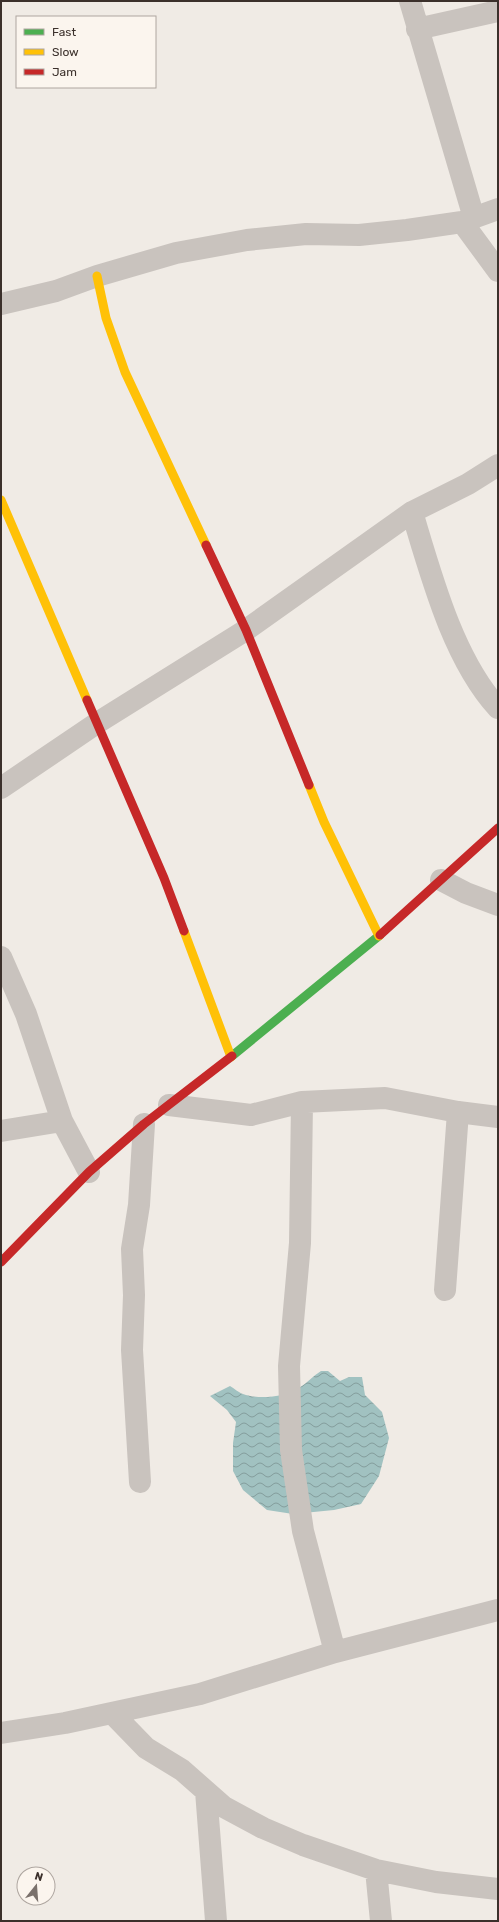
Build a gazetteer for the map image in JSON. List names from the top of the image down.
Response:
{
  "legend": ["Fast", "Slow", "Jam"],
  "north": "top"
}
